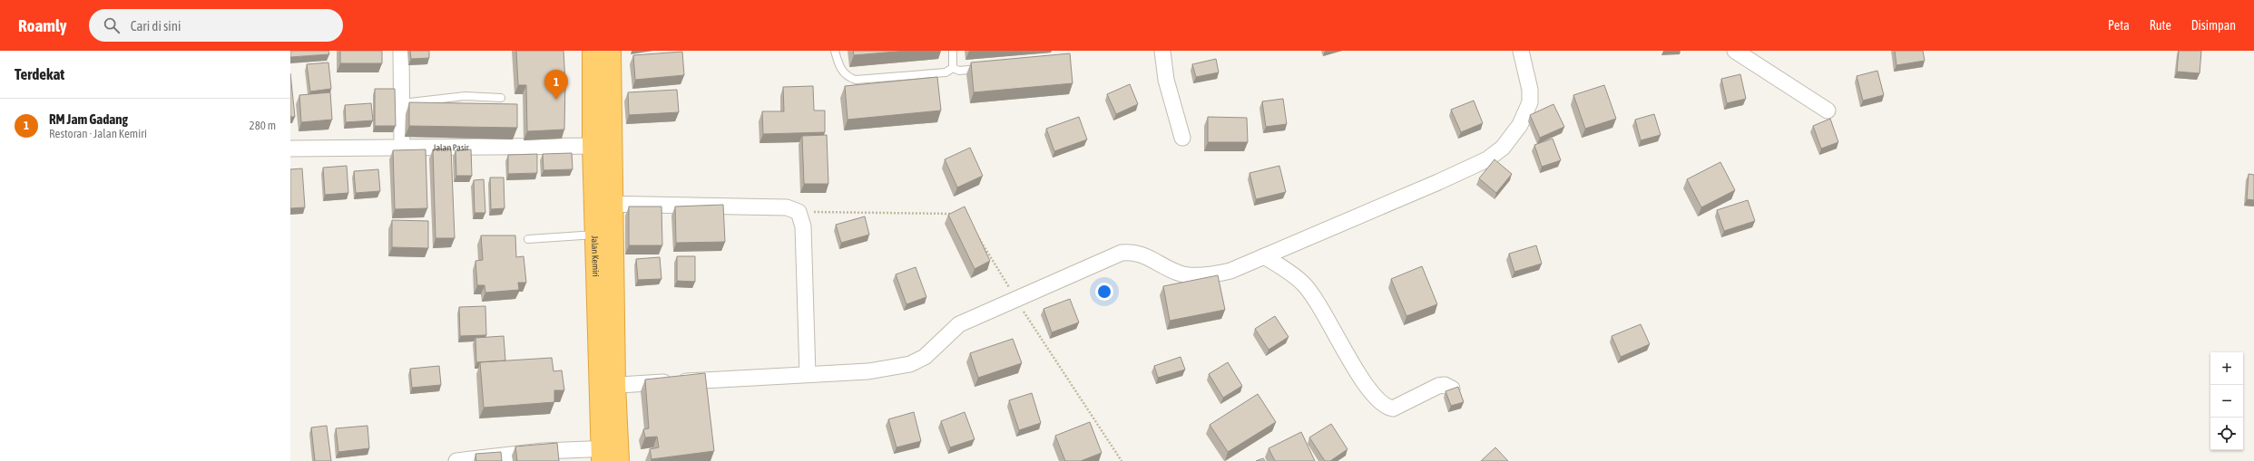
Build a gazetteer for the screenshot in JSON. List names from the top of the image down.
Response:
{
  "streets": {
    "highway": ["Jalan Kemiri"],
    "street": ["Jalan Pasir"]
  },
  "crossings": [
    ["Jalan Pasir", "Jalan Kemiri"]
  ],
  "page": {
    "header": "Roamly",
    "search": "Cari di sini",
    "nav": ["Peta", "Rute", "Disimpan"],
    "heading": "Terdekat",
    "pins": "1",
    "list": [
      {
        "mark": "1",
        "name": "RM Jam Gadang",
        "note": "Restoran · Jalan Kemiri",
        "value": "280 m"
      }
    ],
    "map_buttons": ["+", "−"]
  }
}
